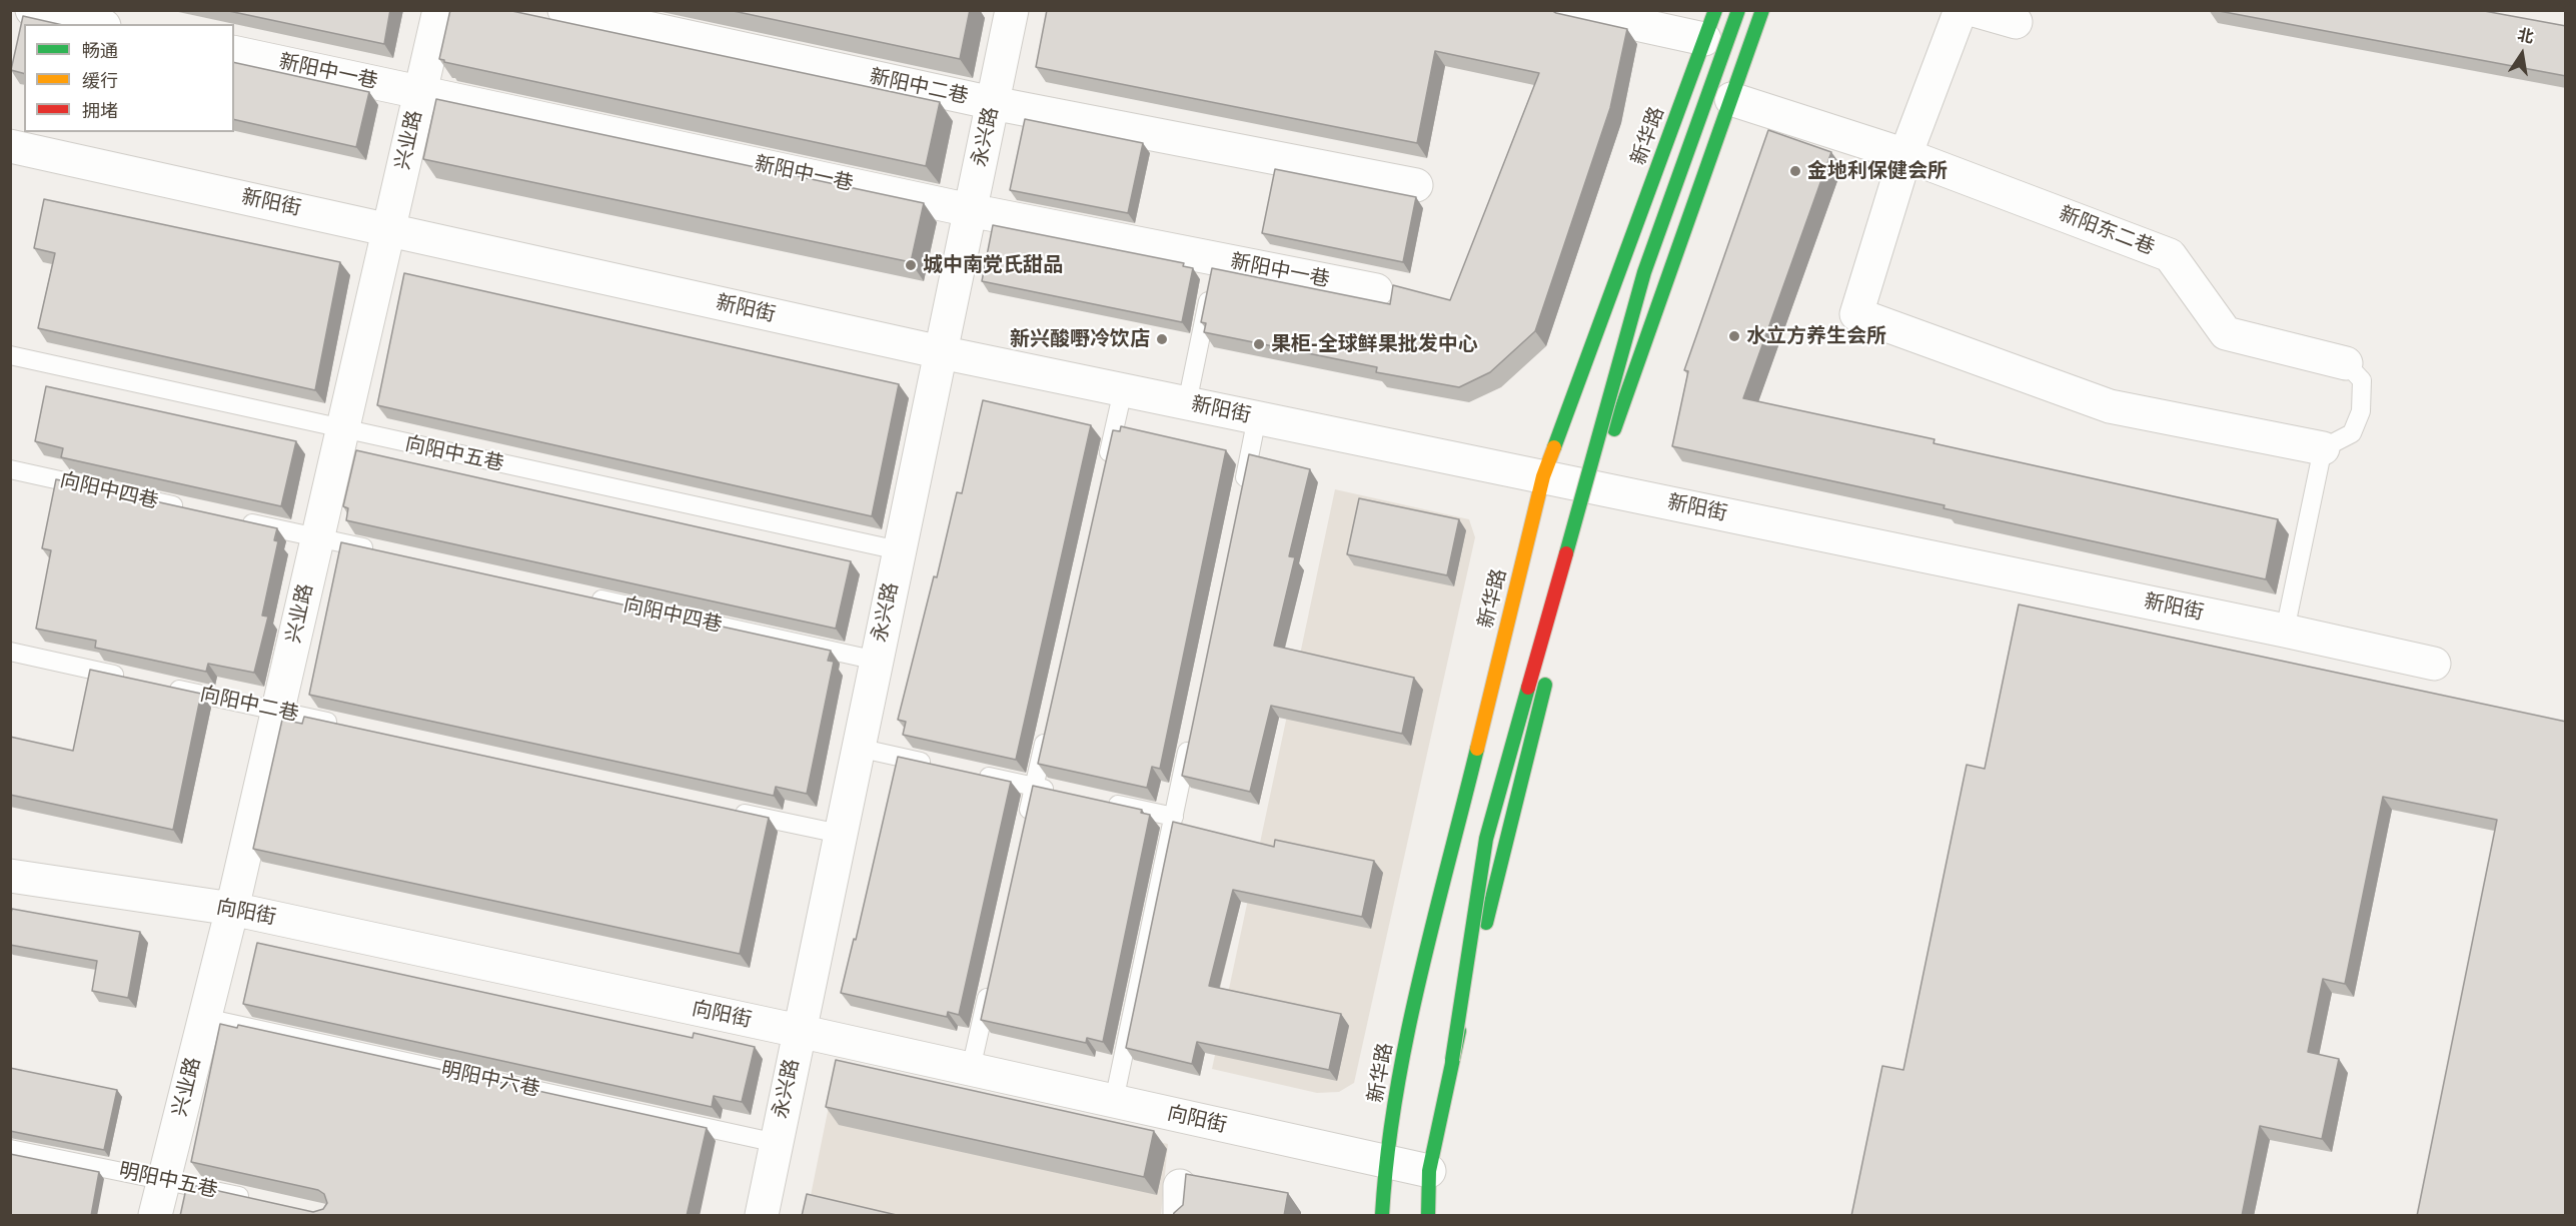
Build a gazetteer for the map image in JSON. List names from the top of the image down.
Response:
{
  "streets": {
    "street": [
      "新阳中一巷",
      "新阳中二巷",
      "新华路",
      "永兴路",
      "兴业路",
      "新阳街",
      "新阳东二巷",
      "向阳街"
    ],
    "lane": [
      "向阳中五巷",
      "向阳中四巷",
      "向阳中二巷",
      "明阳中六巷",
      "明阳中五巷"
    ]
  },
  "crossings": [
    ["新阳中一巷", "永兴路"],
    ["新阳中一巷", "兴业路"],
    ["新阳中二巷", "永兴路"],
    ["新华路", "新阳街"],
    ["新华路", "向阳街"],
    ["永兴路", "新阳街"],
    ["永兴路", "向阳中五巷"],
    ["永兴路", "向阳中四巷"],
    ["永兴路", "向阳街"],
    ["永兴路", "明阳中六巷"],
    ["兴业路", "新阳街"],
    ["兴业路", "向阳中五巷"],
    ["兴业路", "向阳中二巷"],
    ["兴业路", "向阳街"],
    ["兴业路", "明阳中六巷"],
    ["兴业路", "明阳中五巷"]
  ],
  "places": [
    "金地利保健会所",
    "城中南党氏甜品",
    "水立方养生会所",
    "新兴酸嘢冷饮店",
    "果柜-全球鲜果批发中心"
  ],
  "legend": ["畅通", "缓行", "拥堵"],
  "north": "top"
}
